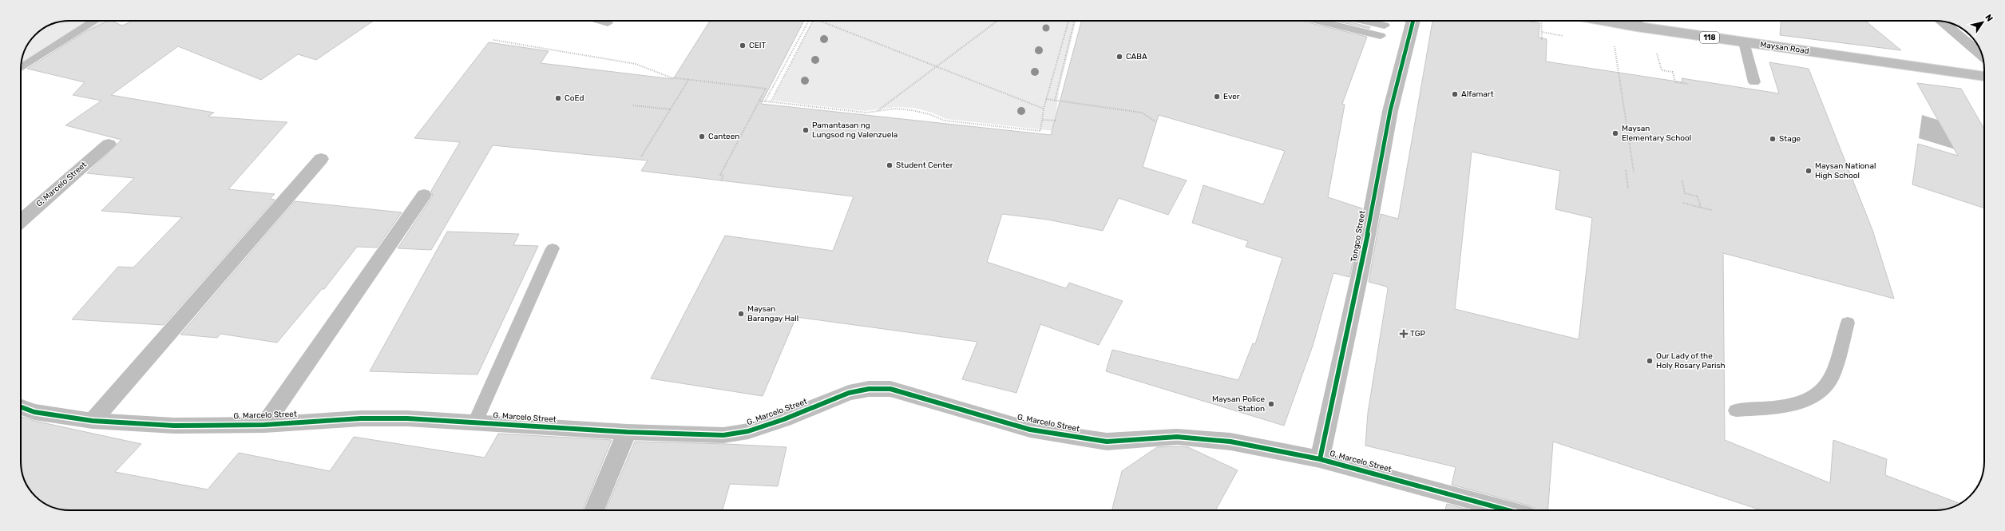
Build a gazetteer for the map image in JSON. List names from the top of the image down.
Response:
{
  "streets": {
    "street": [
      "118",
      "Maysan Road",
      "G. Marcelo Street",
      "Tongco Street"
    ]
  },
  "crossings": [
    ["G. Marcelo Street", "Tongco Street"]
  ],
  "places": {
    "other": [
      "CEIT",
      "CABA",
      "Alfamart",
      "Ever",
      "CoEd",
      "Pamantasan ng Lungsod ng Valenzuela",
      "Maysan Elementary School",
      "Canteen",
      "Stage",
      "Student Center",
      "Maysan National High School",
      "Maysan Barangay Hall",
      "Our Lady of the Holy Rosary Parish",
      "Maysan Police Station"
    ],
    "health": ["TGP"]
  },
  "north": "top right"
}
